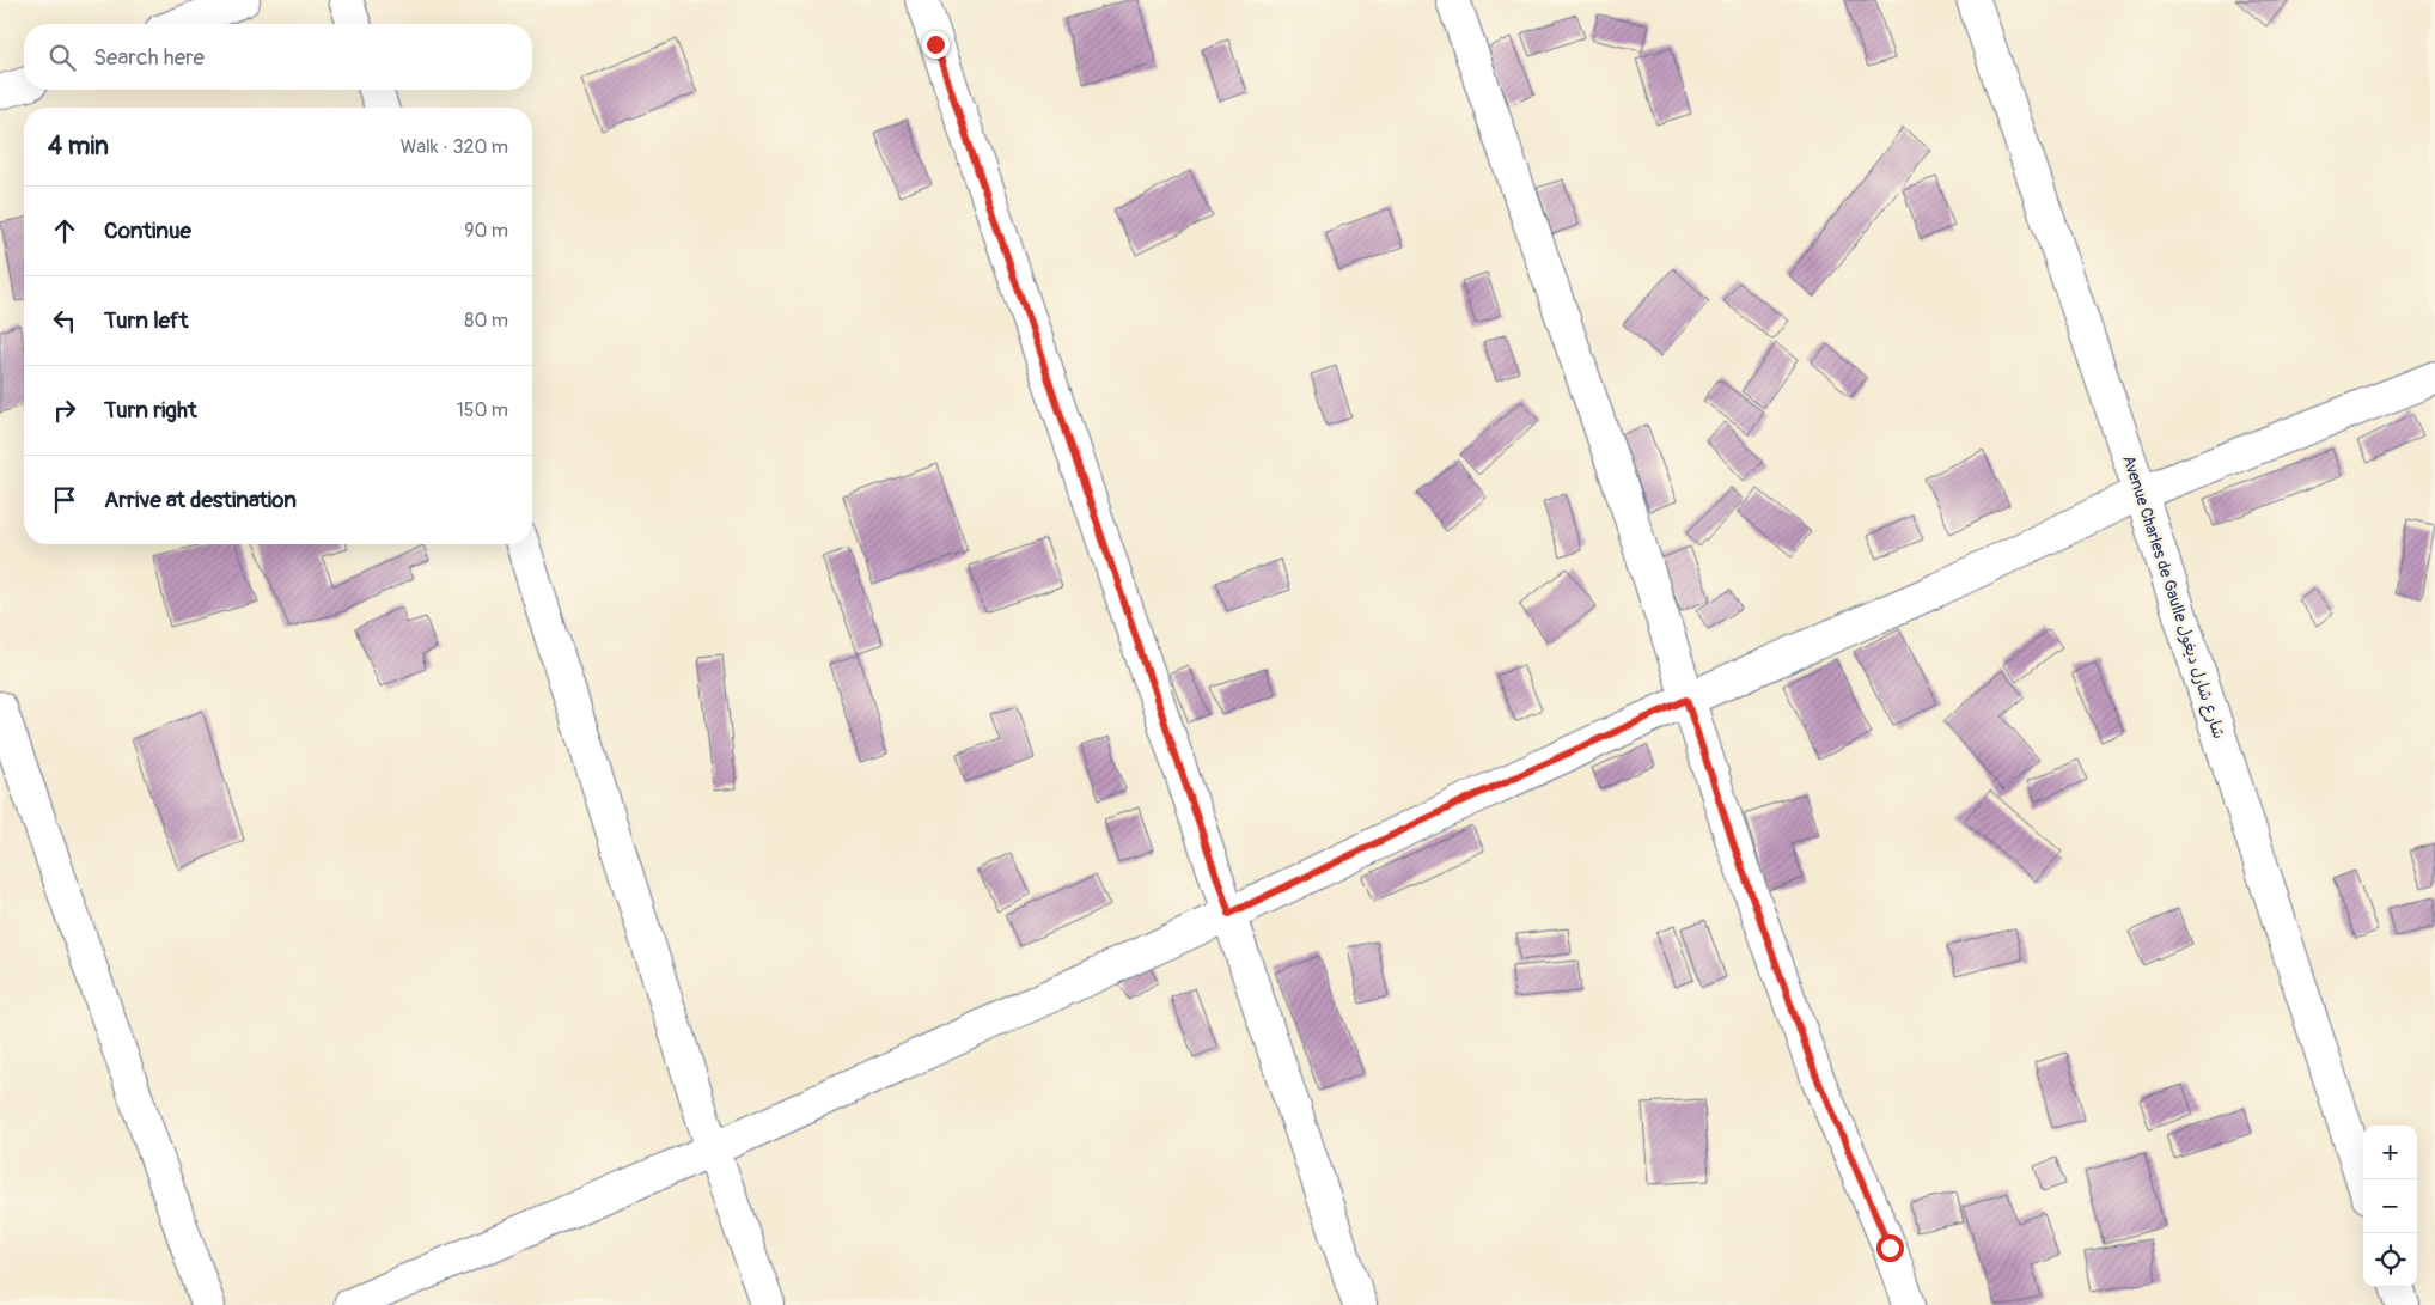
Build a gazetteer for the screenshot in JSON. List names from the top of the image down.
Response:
{
  "streets": {
    "street": ["Avenue Charles de Gaulle شارع شارل ديغول"]
  },
  "page": {
    "search": "Search here",
    "heading": ["4 min", "Walk · 320 m"],
    "list": [
      ["Continue", "90 m"],
      ["Turn left", "80 m"],
      ["Turn right", "150 m"],
      "Arrive at destination"
    ],
    "map_buttons": ["+", "−"]
  }
}
